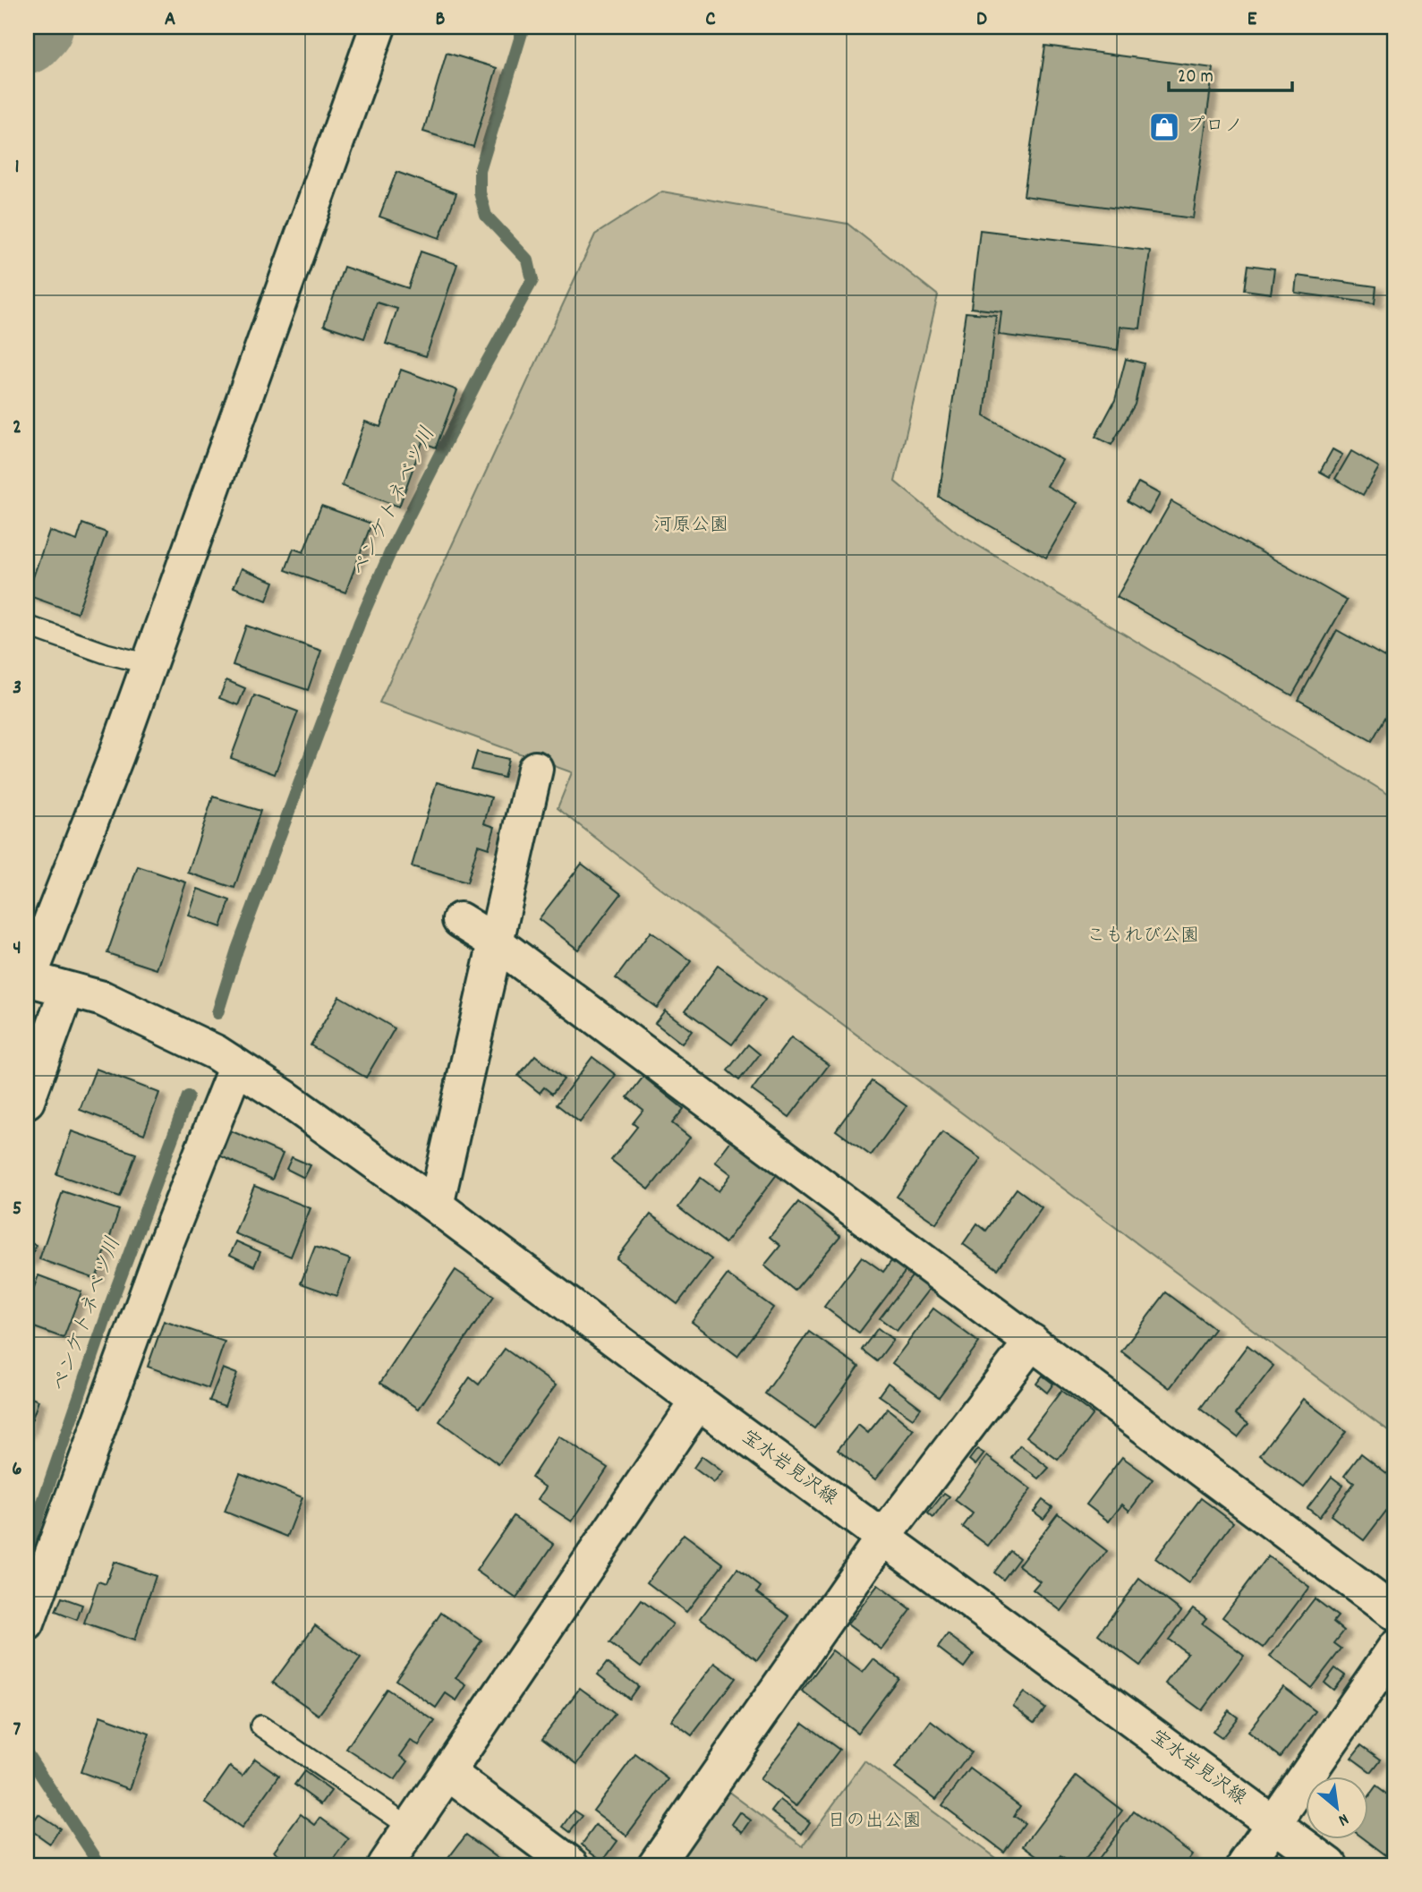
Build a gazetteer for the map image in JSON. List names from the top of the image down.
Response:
{
  "streets": {
    "street": ["宝水岩見沢線"]
  },
  "water": ["ペンケトネベツ川"],
  "parks": ["河原公園", "こもれび公園", "日の出公園"],
  "places": {
    "shop": ["プロノ"]
  },
  "scale_bar": "20 m",
  "north": "bottom right",
  "grid": {
    "columns": [
      "A",
      "B",
      "C",
      "D",
      "E"
    ],
    "rows": [
      "1",
      "2",
      "3",
      "4",
      "5",
      "6",
      "7"
    ]
  }
}
